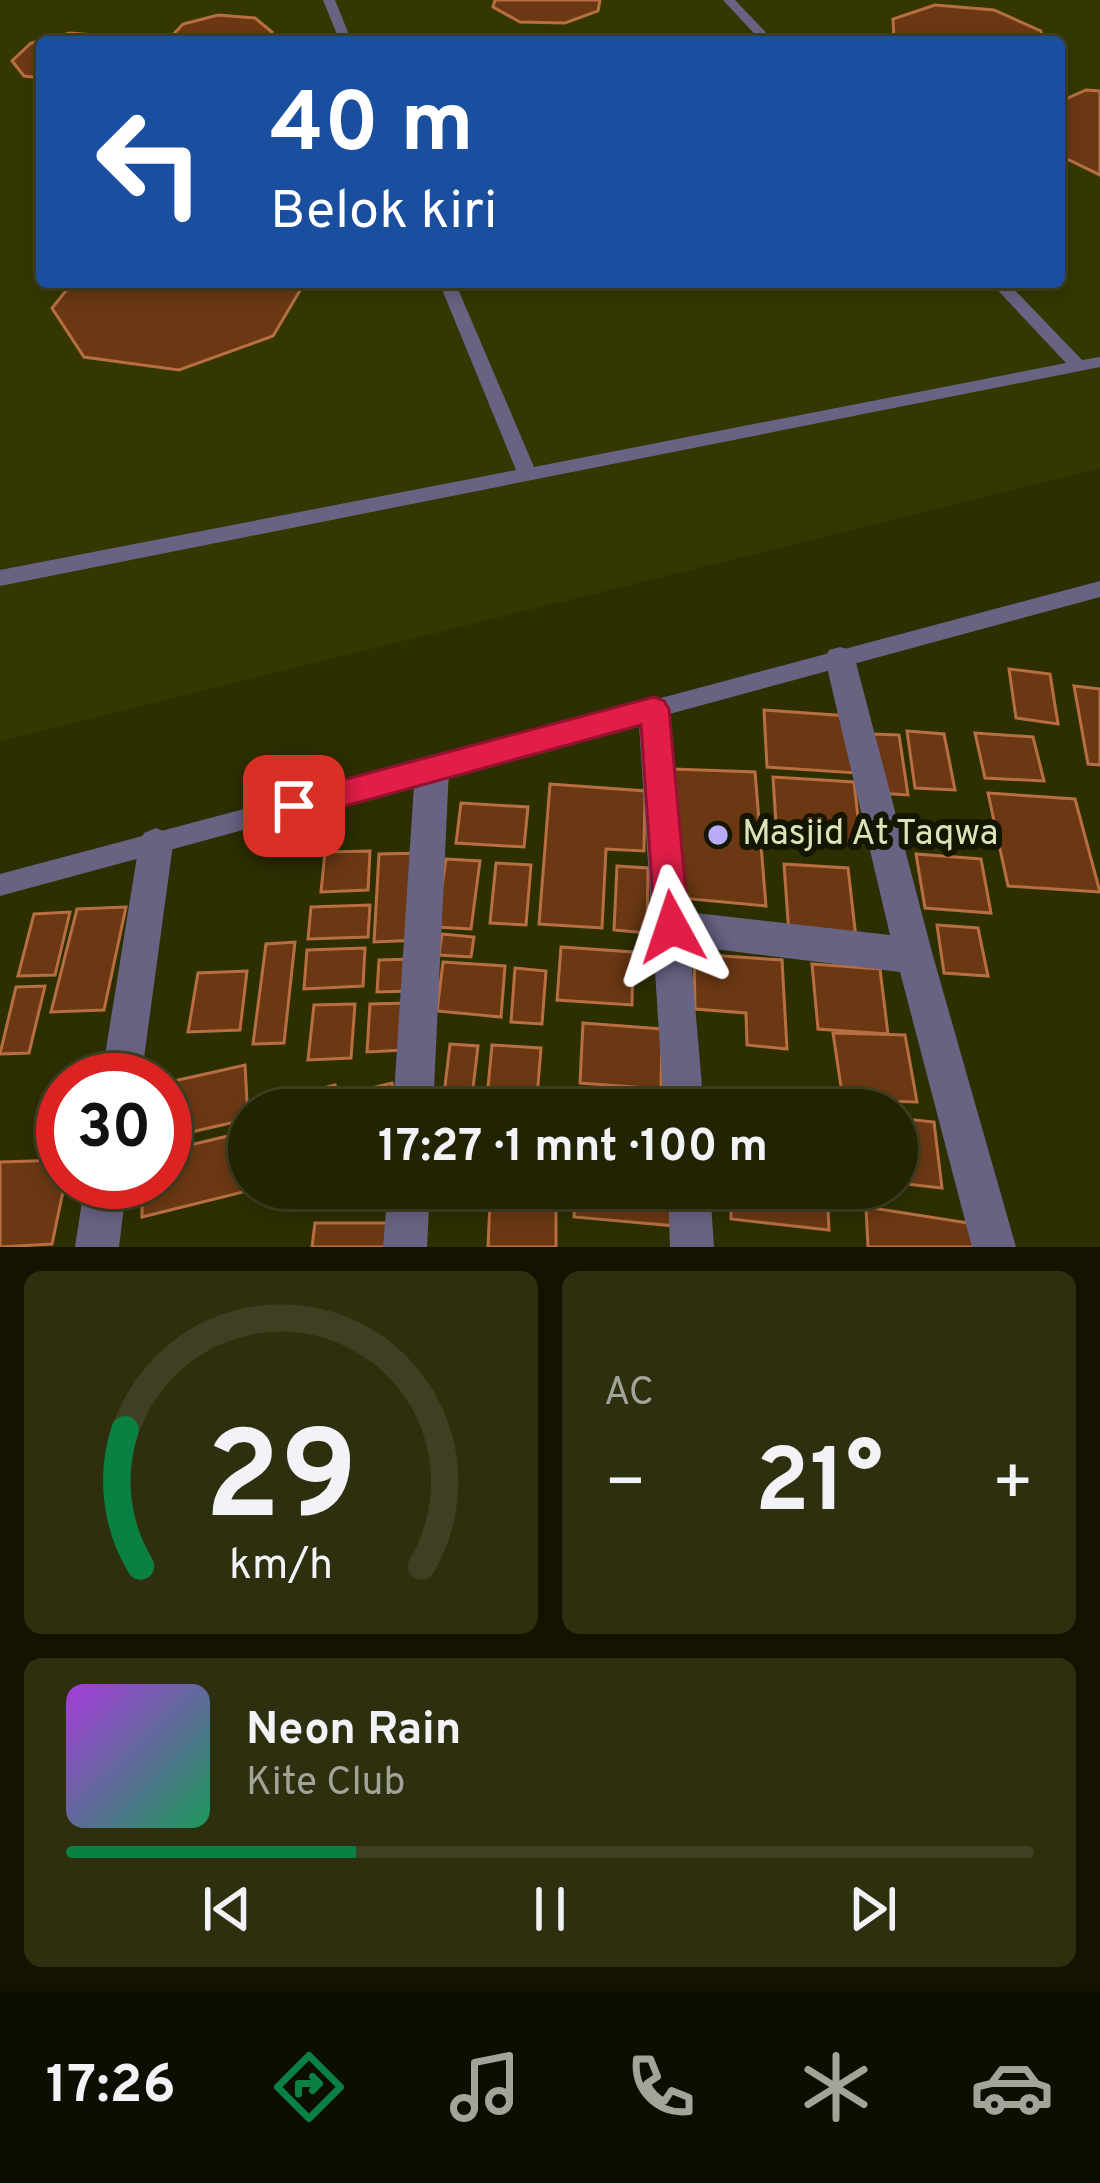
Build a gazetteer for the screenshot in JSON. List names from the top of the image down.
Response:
{
  "places": ["Masjid At Taqwa"],
  "page": {
    "turn": ["40 m", "Belok kiri"],
    "limit": "30",
    "trip": "17:27 · 1 mnt · 100 m",
    "tile": "AC",
    "heat": ["−", "21°", "+"],
    "song": ["Neon Rain", "Kite Club"],
    "tabs": "17:26",
    "gauge": ["29", "km/h"]
  }
}
